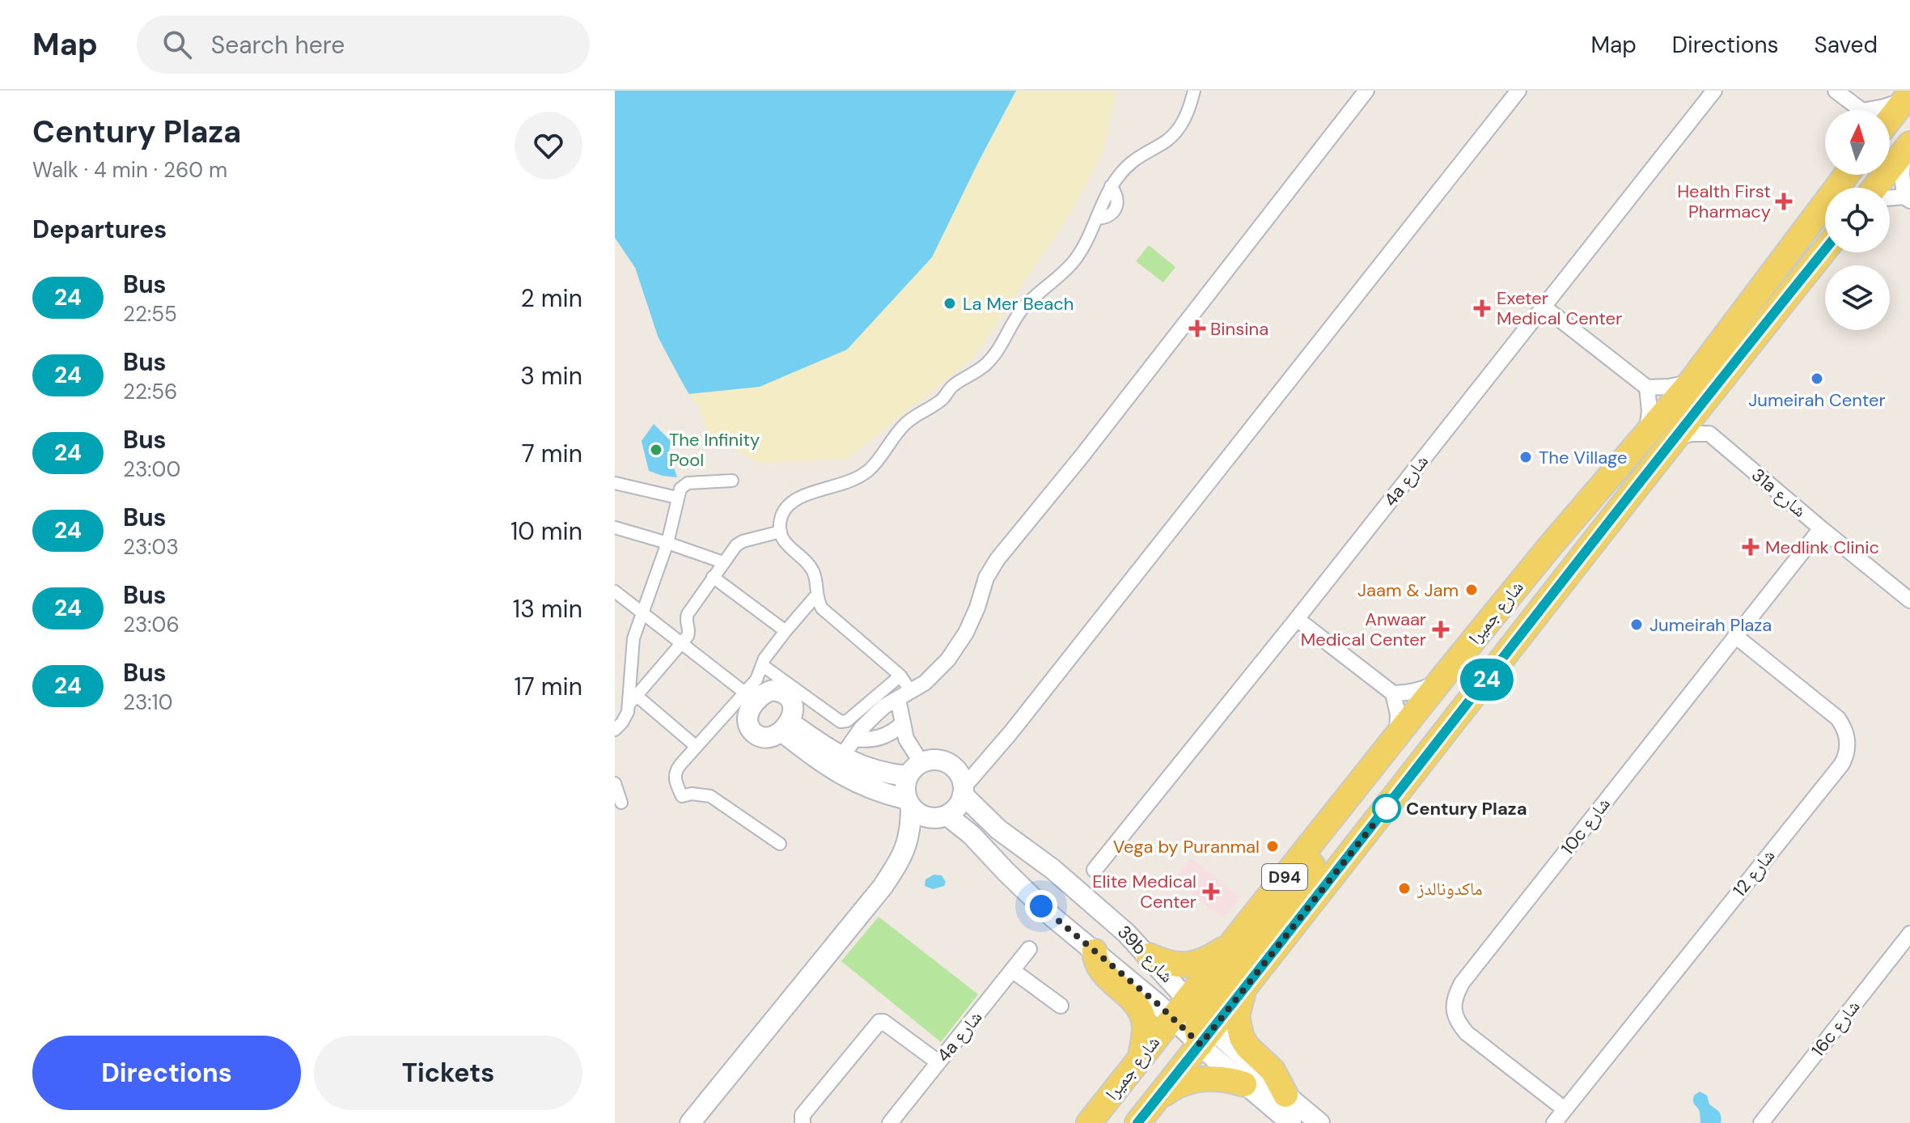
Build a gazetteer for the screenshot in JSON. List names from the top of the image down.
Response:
{
  "streets": {
    "main road": ["شارع جميرا", "D94"],
    "street": [
      "4a شارع",
      "31a شارع",
      "10c شارع",
      "شارع 12",
      "39b شارع",
      "16c شارع"
    ]
  },
  "crossings": [
    ["31a شارع", "10c شارع"],
    ["شارع جميرا", "39b شارع"],
    ["10c شارع", "شارع 12"]
  ],
  "places": {
    "health": [
      "Health First Pharmacy",
      "Exeter Medical Center",
      "Binsina",
      "Medlink Clinic",
      "Anwaar Medical Center",
      "Elite Medical Center"
    ],
    "other": [
      "La Mer Beach",
      "Jumeirah Center",
      "The Infinity Pool",
      "The Village",
      "Jaam & Jam",
      "Jumeirah Plaza",
      "Century Plaza",
      "Vega by Puranmal",
      "ماكدونالدز"
    ]
  },
  "lines": ["bus line 24"],
  "north": "top",
  "page": {
    "header": "Map",
    "search": "Search here",
    "nav": ["Map", "Directions", "Saved"],
    "heading": [
      ["Century Plaza", "Walk · 4 min · 260 m"],
      "Departures"
    ],
    "on_map": "24",
    "list": [
      {
        "mark": "24",
        "name": "Bus",
        "note": "22:55",
        "value": "2 min"
      },
      {
        "mark": "24",
        "name": "Bus",
        "note": "22:56",
        "value": "3 min"
      },
      {
        "mark": "24",
        "name": "Bus",
        "note": "23:00",
        "value": "7 min"
      },
      {
        "mark": "24",
        "name": "Bus",
        "note": "23:03",
        "value": "10 min"
      },
      {
        "mark": "24",
        "name": "Bus",
        "note": "23:06",
        "value": "13 min"
      },
      {
        "mark": "24",
        "name": "Bus",
        "note": "23:10",
        "value": "17 min"
      }
    ],
    "buttons": ["Directions", "Tickets"]
  }
}
